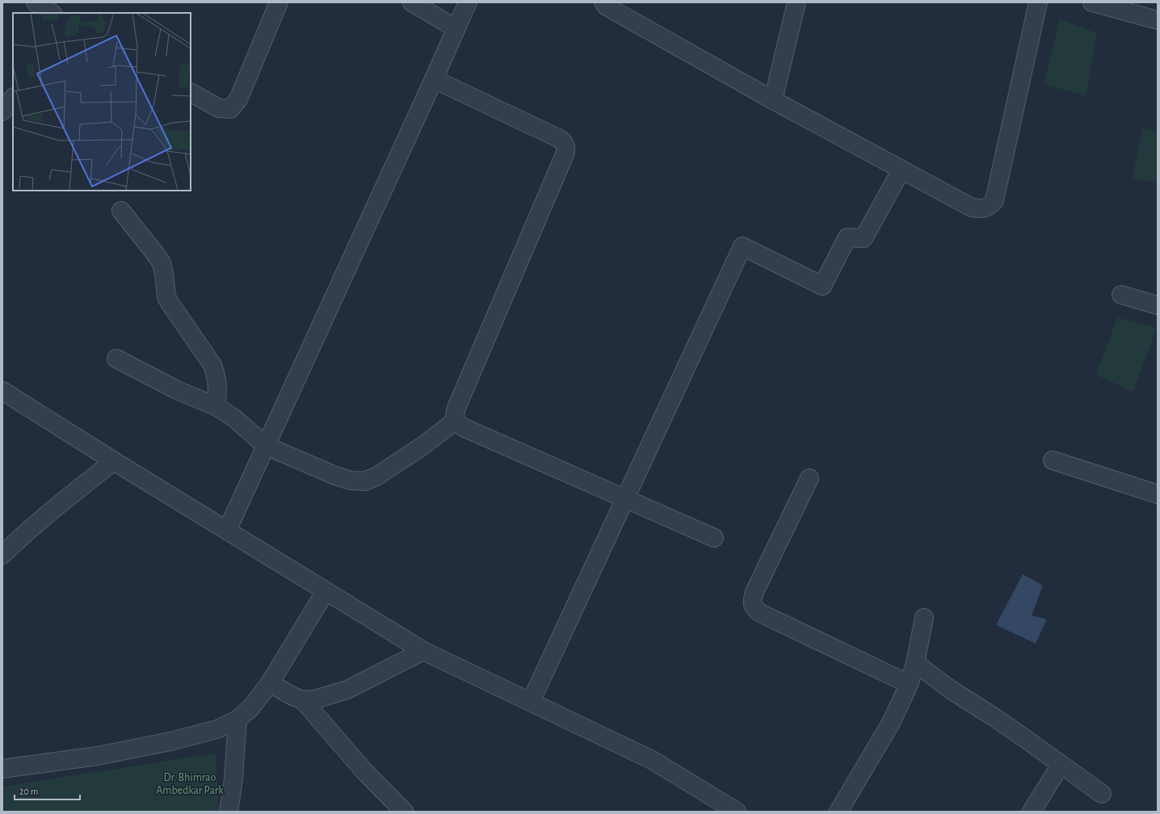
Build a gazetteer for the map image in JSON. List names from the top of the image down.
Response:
{
  "parks": ["Dr. Bhimrao Ambedkar Park"],
  "scale_bar": "20 m"
}
